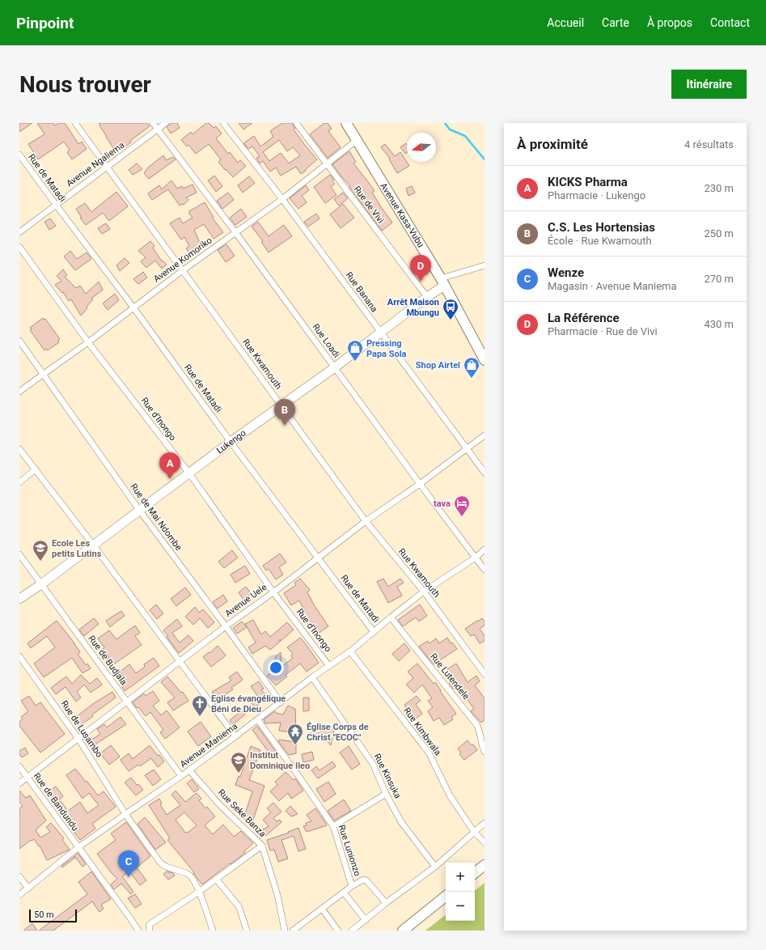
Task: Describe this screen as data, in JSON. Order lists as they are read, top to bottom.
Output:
{
  "streets": {
    "main road": ["Avenue Kasa-Vubu"],
    "street": [
      "Avenue Ngaliema",
      "Rue de Matadi",
      "Rue de Vivi",
      "Avenue Komoriko",
      "Rue Banana",
      "Rue Loadi",
      "Rue Kwamouth",
      "Rue d'Inongo",
      "Lukengo",
      "Rue de Mai Ndombe",
      "Avenue Uele",
      "Rue de Budjala",
      "Rue Lutendele",
      "Rue de Lusambo",
      "Rue Kimbwala",
      "Avenue Maniema",
      "Rue Kinsuka",
      "Rue de Bandundu",
      "Rue Seke Banza",
      "Rue Lunionzo"
    ]
  },
  "crossings": [
    ["Avenue Ngaliema", "Rue de Matadi"],
    ["Avenue Ngaliema", "Rue Loadi"],
    ["Avenue Ngaliema", "Rue Kwamouth"],
    ["Rue de Matadi", "Avenue Komoriko"],
    ["Rue de Matadi", "Lukengo"],
    ["Rue de Matadi", "Avenue Uele"],
    ["Rue de Matadi", "Avenue Maniema"],
    ["Rue de Vivi", "Avenue Komoriko"],
    ["Rue de Vivi", "Lukengo"],
    ["Avenue Kasa-Vubu", "Avenue Komoriko"],
    ["Avenue Kasa-Vubu", "Lukengo"],
    ["Avenue Komoriko", "Rue Banana"],
    ["Avenue Komoriko", "Rue Loadi"],
    ["Avenue Komoriko", "Rue Kwamouth"],
    ["Avenue Komoriko", "Rue d'Inongo"],
    ["Avenue Komoriko", "Rue de Mai Ndombe"],
    ["Rue Banana", "Lukengo"],
    ["Rue Banana", "Avenue Uele"],
    ["Rue Loadi", "Lukengo"],
    ["Rue Loadi", "Avenue Uele"],
    ["Rue Loadi", "Avenue Maniema"],
    ["Rue Kwamouth", "Lukengo"],
    ["Rue Kwamouth", "Avenue Uele"],
    ["Rue Kwamouth", "Avenue Maniema"],
    ["Rue d'Inongo", "Lukengo"],
    ["Rue d'Inongo", "Avenue Uele"],
    ["Rue d'Inongo", "Avenue Maniema"],
    ["Lukengo", "Rue de Mai Ndombe"],
    ["Lukengo", "Rue de Budjala"],
    ["Rue de Mai Ndombe", "Avenue Uele"],
    ["Rue de Mai Ndombe", "Avenue Maniema"],
    ["Avenue Uele", "Rue de Budjala"],
    ["Avenue Uele", "Rue de Lusambo"],
    ["Avenue Uele", "Rue de Bandundu"],
    ["Rue de Budjala", "Avenue Maniema"],
    ["Rue Lutendele", "Avenue Maniema"],
    ["Rue de Lusambo", "Avenue Maniema"],
    ["Rue Kimbwala", "Avenue Maniema"],
    ["Avenue Maniema", "Rue Kinsuka"],
    ["Avenue Maniema", "Rue de Bandundu"],
    ["Avenue Maniema", "Rue Seke Banza"],
    ["Avenue Maniema", "Rue Lunionzo"]
  ],
  "places": {
    "bus stop": ["Arrêt Maison Mbungu"],
    "shop": ["Pressing Papa Sola", "Shop Airtel"],
    "hotel": ["tava"],
    "school or university": ["Ecole Les petits Lutins", "Institut Dominique Ileo"],
    "church": ["Eglise évangélique Béni de Dieu"],
    "temple": ["Église Corps de Christ \"ECOC\""]
  },
  "scale_bar": "50 m",
  "north": "left",
  "page": {
    "header": "Pinpoint",
    "nav": [
      "Accueil",
      "Carte",
      "À propos",
      "Contact"
    ],
    "buttons": "Itinéraire",
    "title": "Nous trouver",
    "heading": ["À proximité", "4 résultats"],
    "list": [
      {
        "mark": "A",
        "name": "KICKS Pharma",
        "note": "Pharmacie · Lukengo",
        "value": "230 m"
      },
      {
        "mark": "B",
        "name": "C.S. Les Hortensias",
        "note": "École · Rue Kwamouth",
        "value": "250 m"
      },
      {
        "mark": "C",
        "name": "Wenze",
        "note": "Magasin · Avenue Maniema",
        "value": "270 m"
      },
      {
        "mark": "D",
        "name": "La Référence",
        "note": "Pharmacie · Rue de Vivi",
        "value": "430 m"
      }
    ],
    "pins": [
      "D",
      "B",
      "A",
      "C"
    ],
    "map_buttons": ["+", "−"],
    "scale": "50 m"
  }
}
